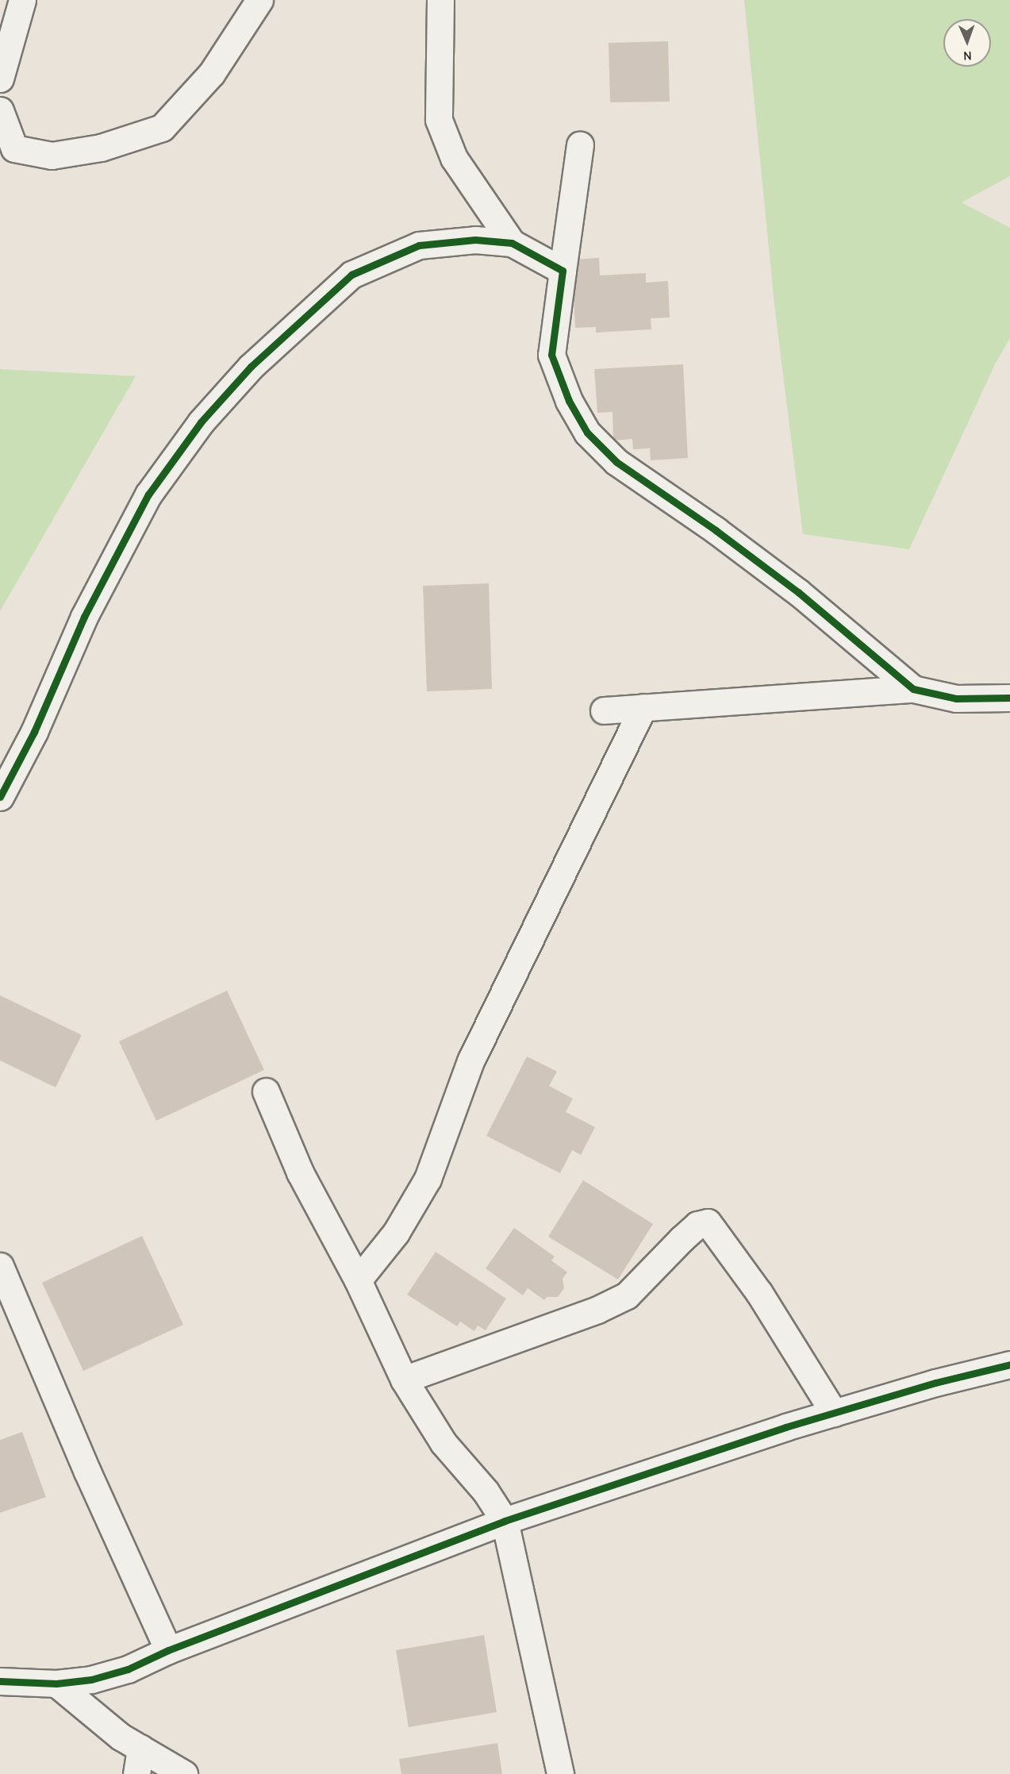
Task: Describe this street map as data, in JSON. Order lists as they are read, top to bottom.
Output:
{
  "north": "bottom"
}
